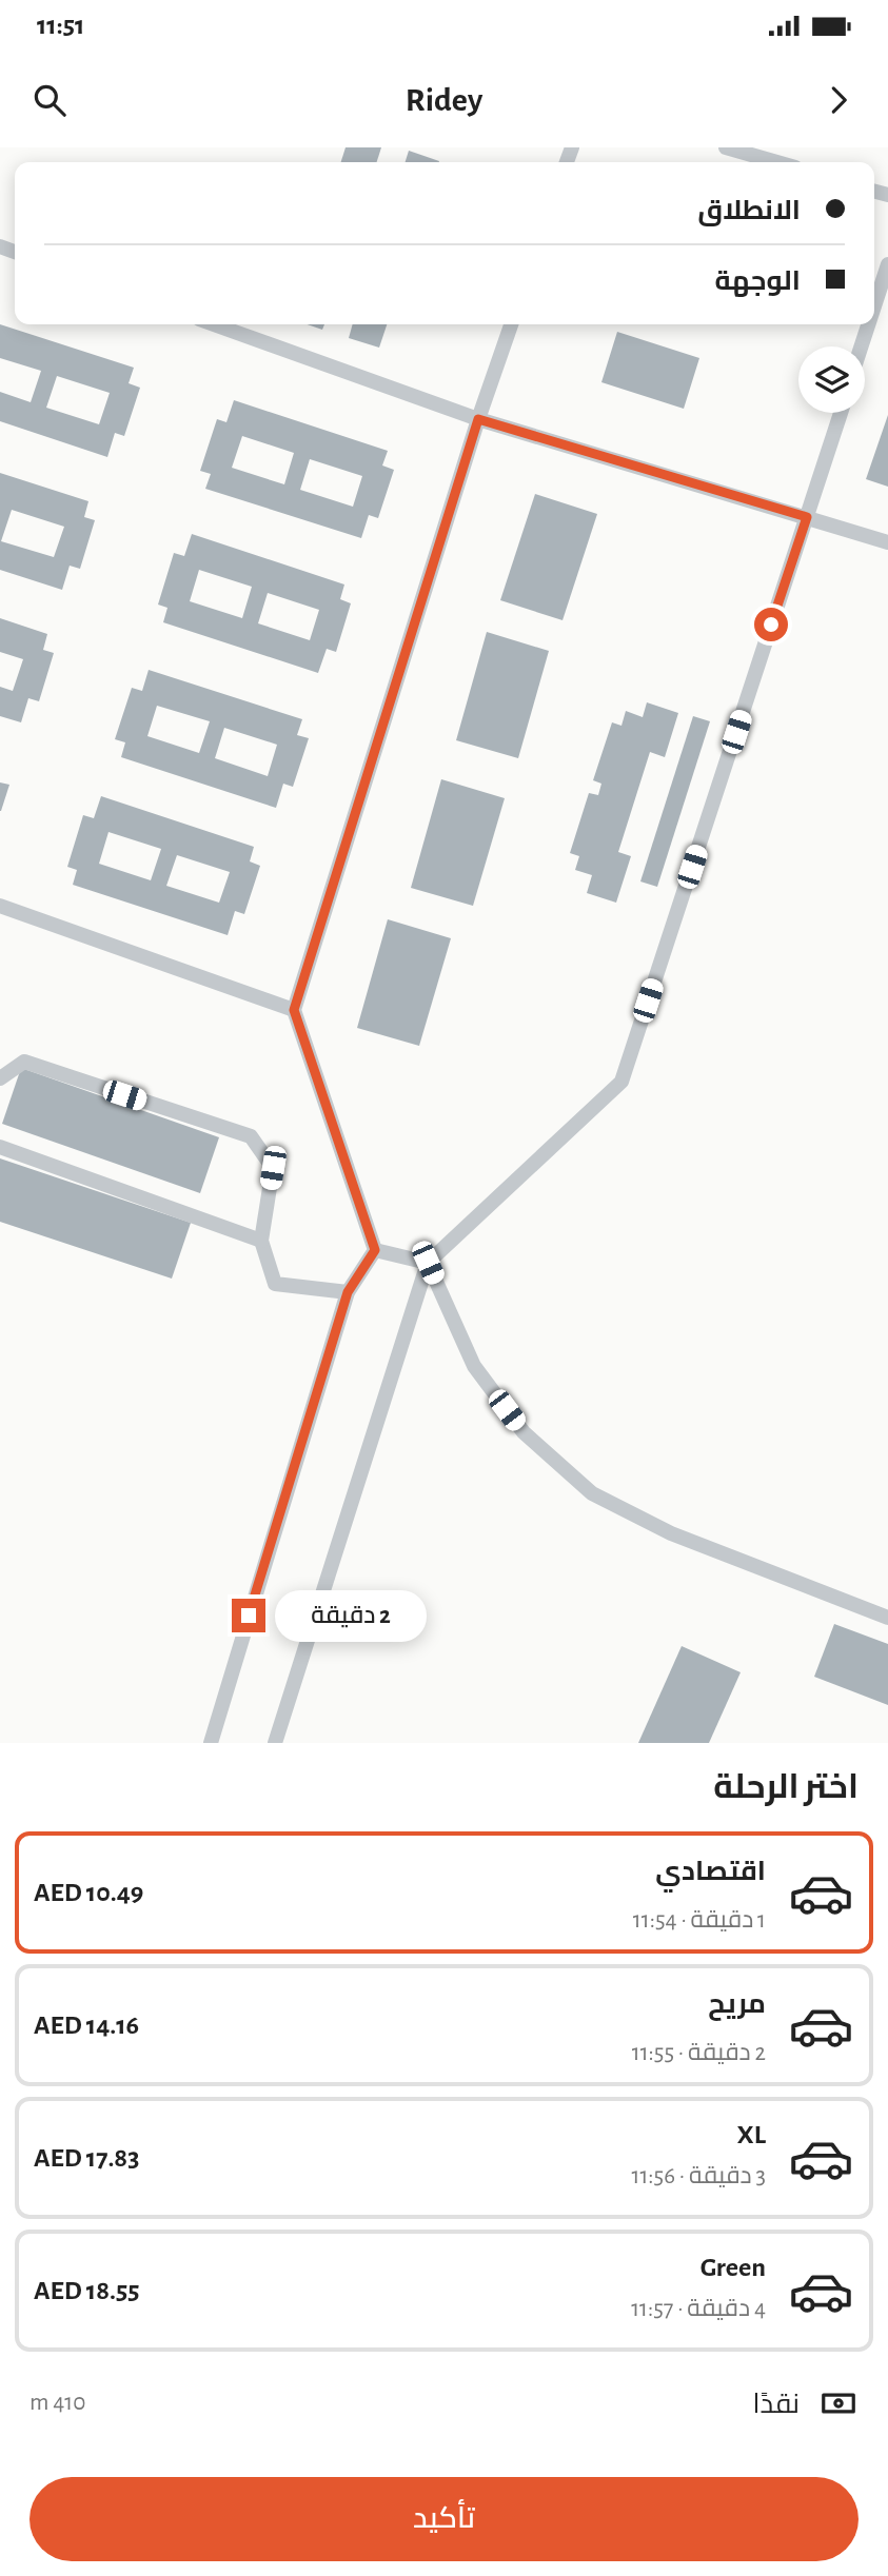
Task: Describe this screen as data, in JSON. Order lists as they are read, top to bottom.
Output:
{
  "page": {
    "status": "11:51",
    "header": "Ridey",
    "banner": ["الانطلاق", "الوجهة"],
    "bubble": "2 دقيقة",
    "heading": "اختر الرحلة",
    "list": [
      {
        "name": "اقتصادي",
        "note": "1 دقيقة · 11:54",
        "value": "AED 10.49"
      },
      {
        "name": "مريح",
        "note": "2 دقيقة · 11:55",
        "value": "AED 14.16"
      },
      {
        "name": "XL",
        "note": "3 دقيقة · 11:56",
        "value": "AED 17.83"
      },
      {
        "name": "Green",
        "note": "4 دقيقة · 11:57",
        "value": "AED 18.55"
      }
    ],
    "pay": ["نقدًا", "410 m"],
    "buttons": "تأكيد"
  }
}
